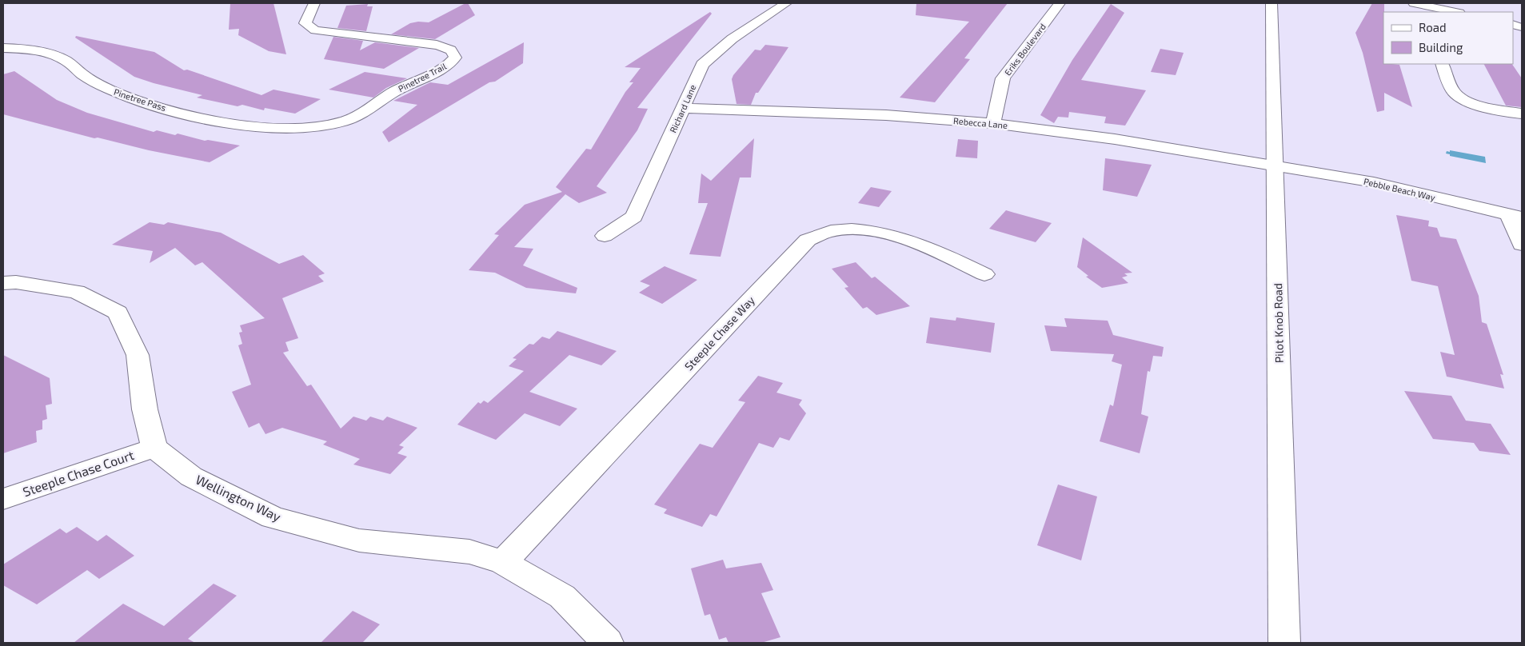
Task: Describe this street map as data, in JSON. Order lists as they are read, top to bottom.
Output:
{
  "streets": {
    "street": [
      "Eriks Boulevard",
      "Pinetree Trail",
      "Pinetree Pass",
      "Richard Lane",
      "Rebecca Lane",
      "Pebble Beach Way",
      "Pilot Knob Road",
      "Steeple Chase Way",
      "Steeple Chase Court",
      "Wellington Way"
    ]
  },
  "crossings": [
    ["Eriks Boulevard", "Rebecca Lane"],
    ["Pinetree Trail", "Pinetree Pass"],
    ["Richard Lane", "Rebecca Lane"],
    ["Rebecca Lane", "Pebble Beach Way"],
    ["Rebecca Lane", "Pilot Knob Road"],
    ["Pebble Beach Way", "Pilot Knob Road"],
    ["Steeple Chase Way", "Wellington Way"],
    ["Steeple Chase Court", "Wellington Way"]
  ],
  "legend": ["Road", "Building"]
}
